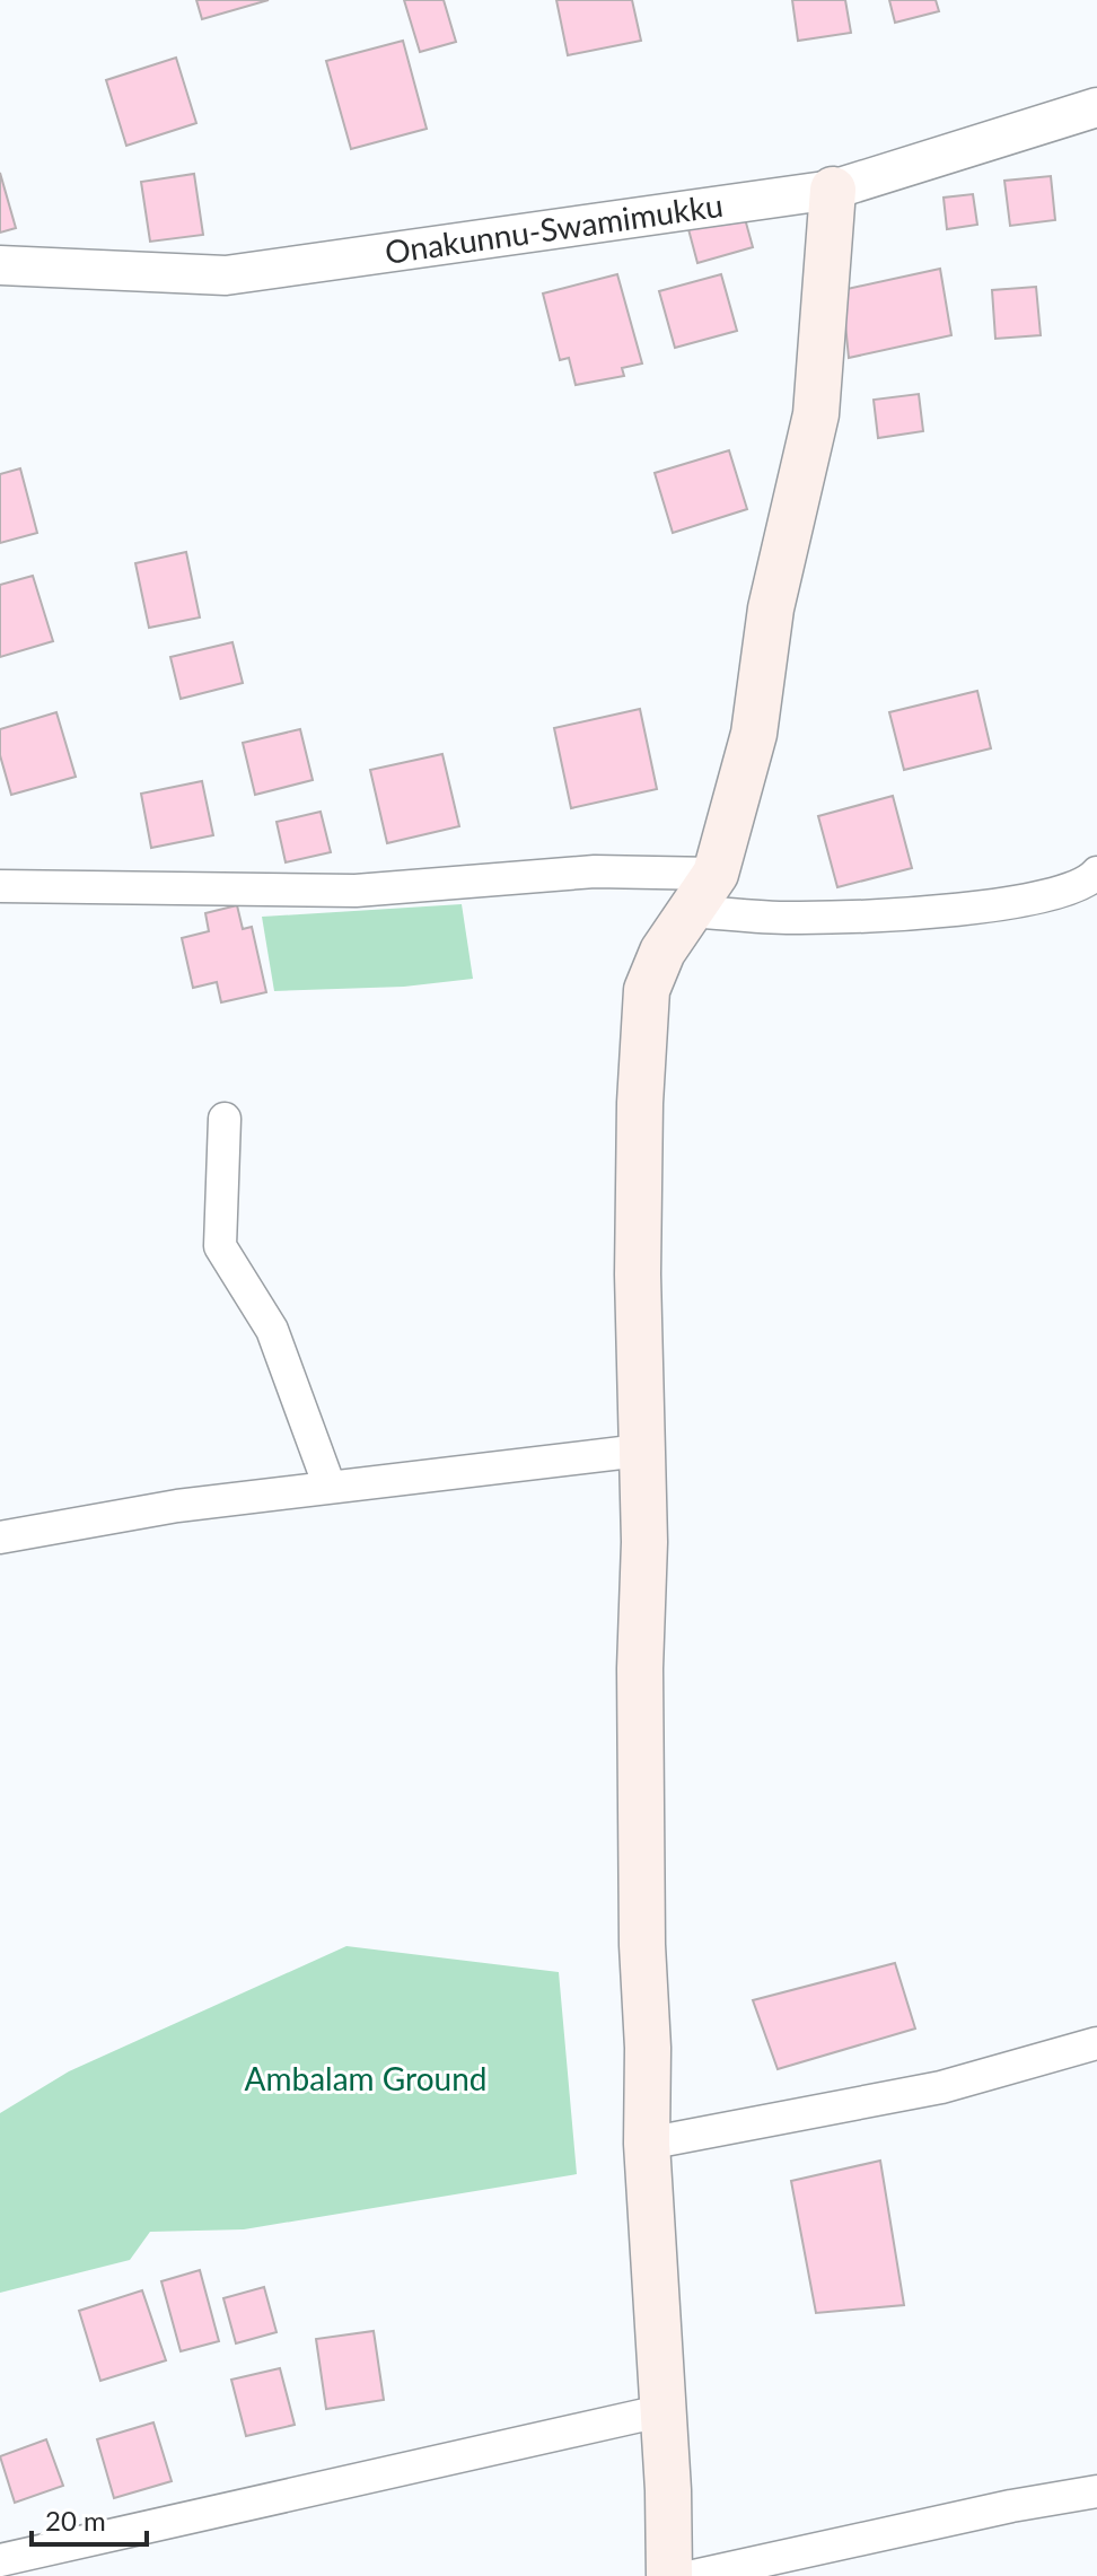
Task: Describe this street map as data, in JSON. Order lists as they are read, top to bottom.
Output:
{
  "streets": {
    "street": ["Onakunnu-Swamimukku"]
  },
  "parks": ["Ambalam Ground"],
  "scale_bar": "20 m"
}
